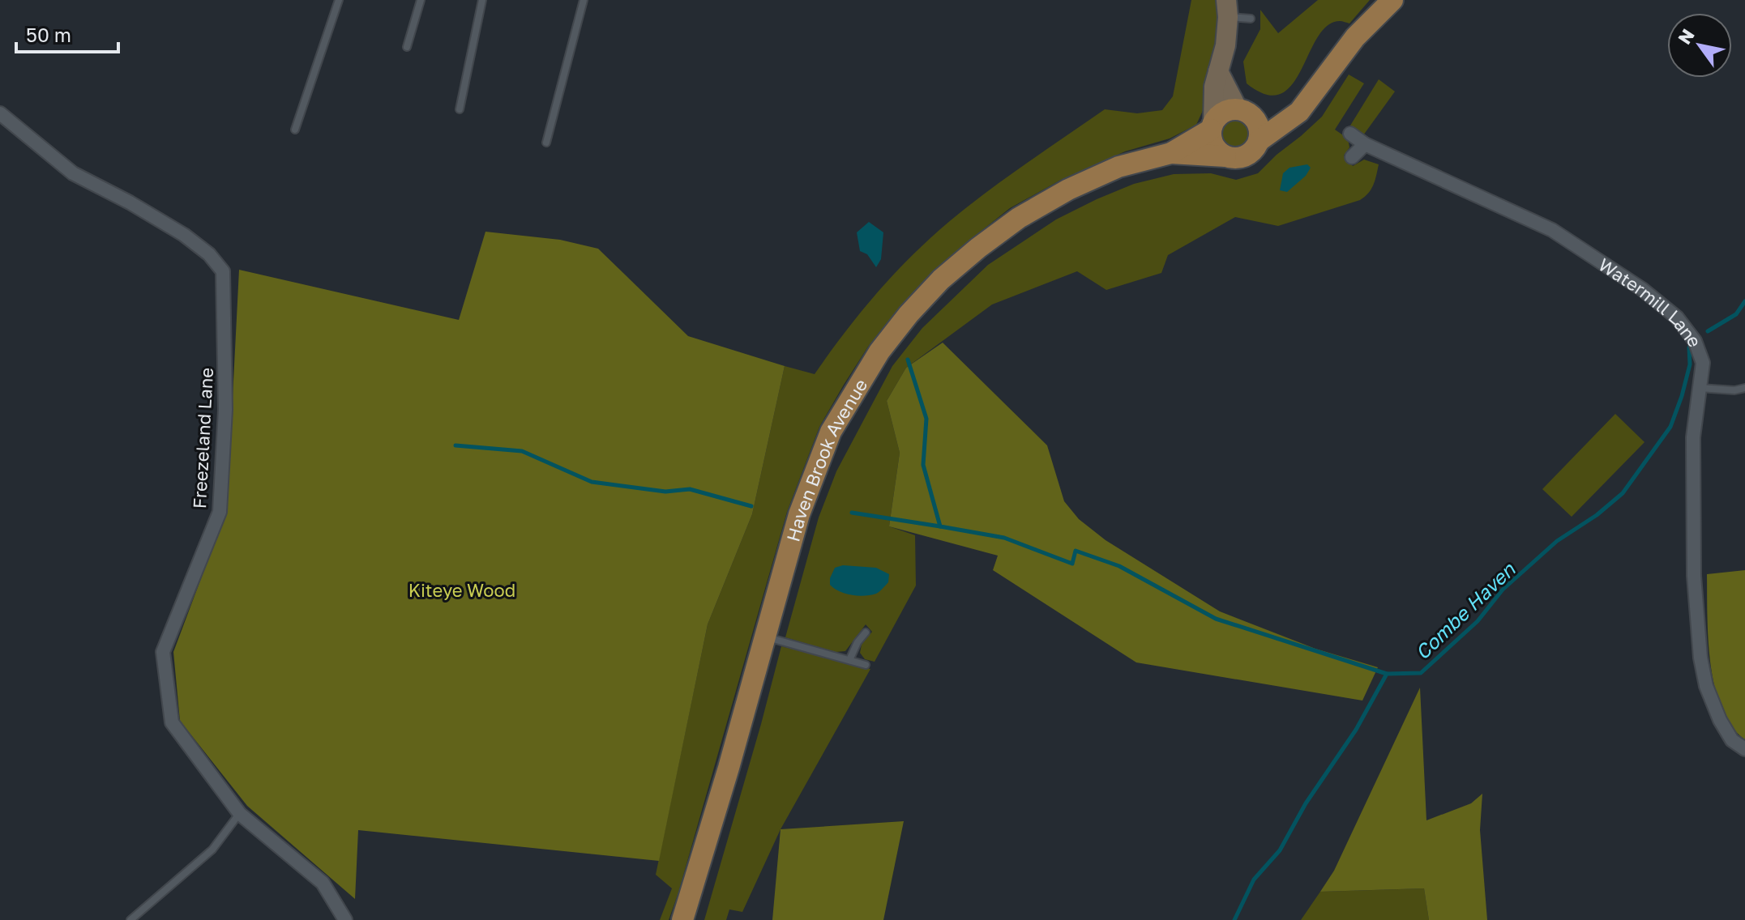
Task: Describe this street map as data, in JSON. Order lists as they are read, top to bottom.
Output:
{
  "streets": {
    "main road": ["Haven Brook Avenue"],
    "street": ["Watermill Lane", "Freezeland Lane"]
  },
  "water": ["Combe Haven"],
  "parks": ["Kiteye Wood"],
  "scale_bar": "50 m",
  "north": "top left"
}
